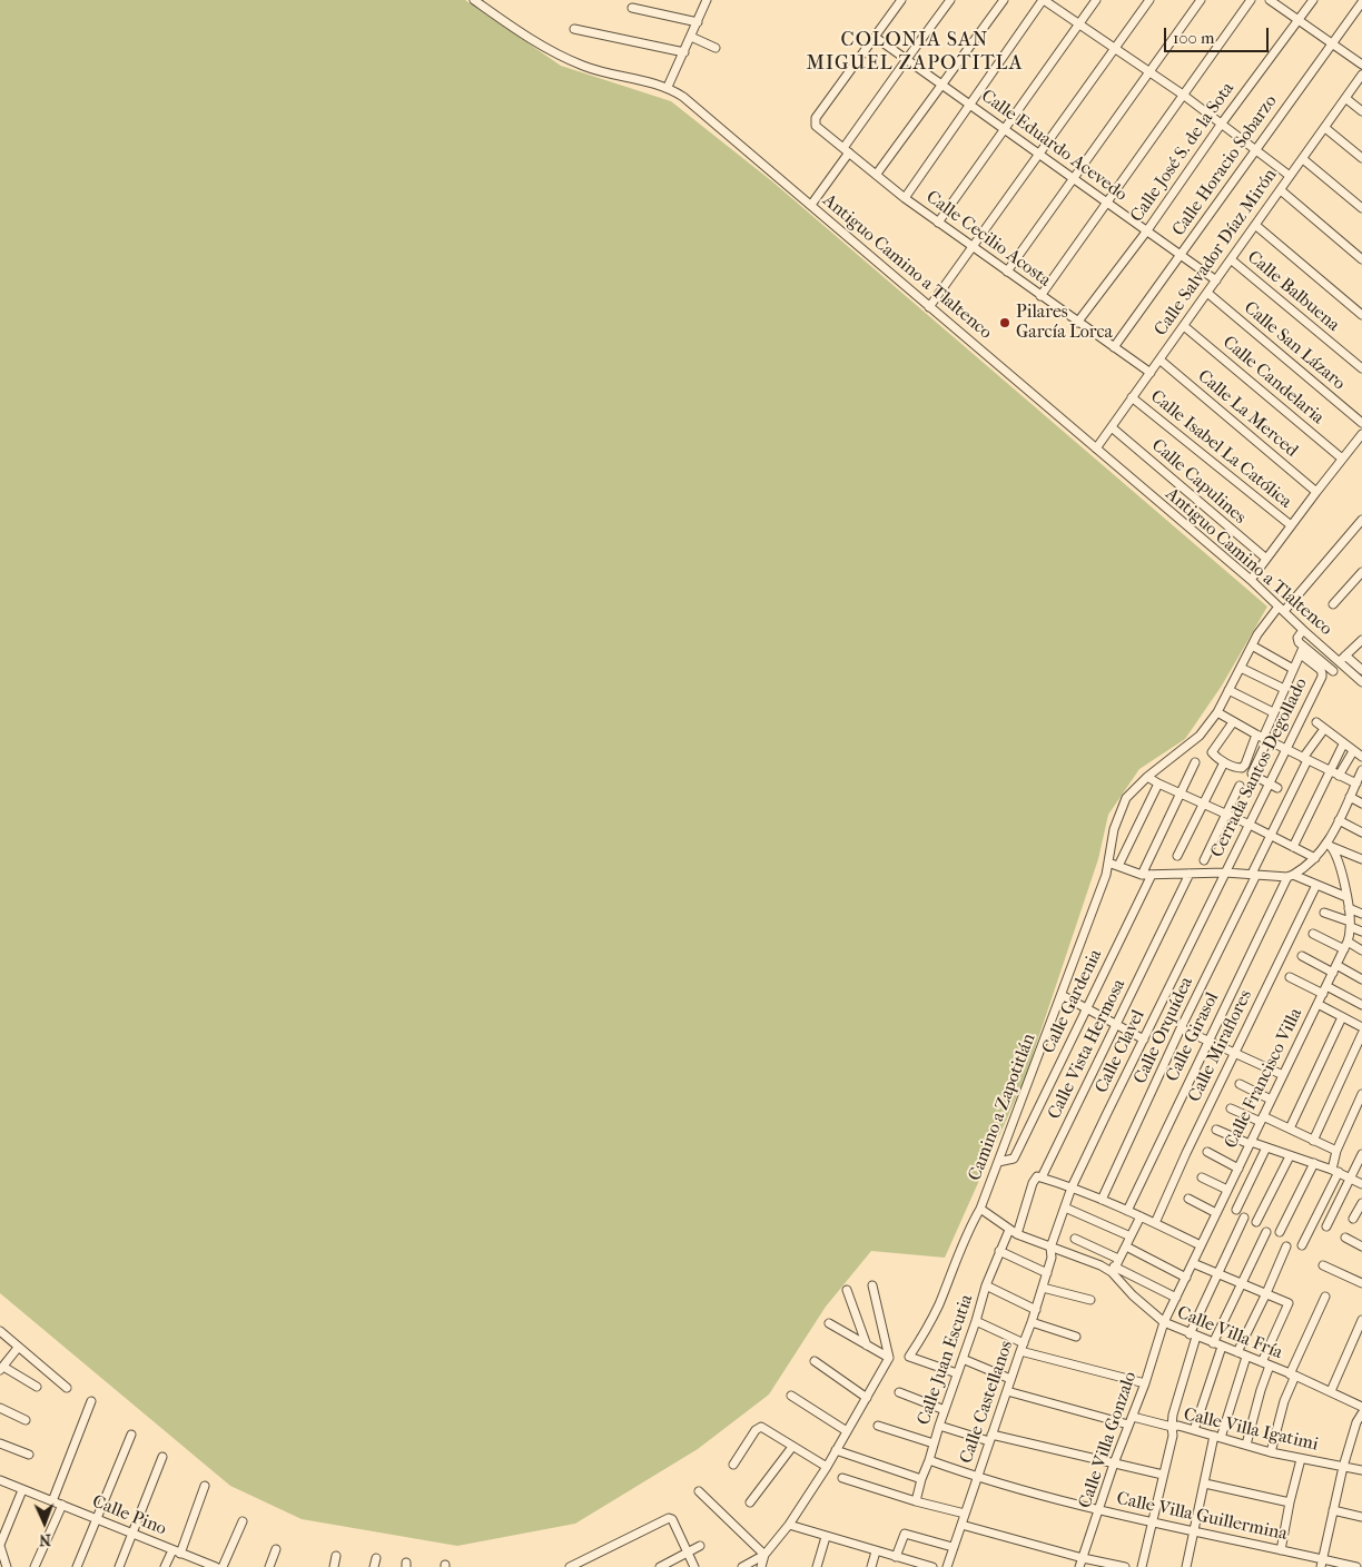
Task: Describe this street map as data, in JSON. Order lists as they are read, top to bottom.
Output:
{
  "streets": {
    "street": [
      "Calle Eduardo Acevedo",
      "Calle José S. de la Sota",
      "Calle Horacio Sobarzo",
      "Calle Cecilio Acosta",
      "Calle Salvador Díaz Mirón",
      "Antiguo Camino a Tlaltenco",
      "Calle Balbuena",
      "Calle San Lázaro",
      "Calle Candelaria",
      "Calle La Merced",
      "Calle Isabel La Católica",
      "Calle Capulines",
      "Cerrada Santos Degollado",
      "Calle Gardenia",
      "Calle Orquídea",
      "Calle Girasol",
      "Calle Miraflores",
      "Calle Vista Hermosa",
      "Calle Clavel",
      "Calle Francisco Villa",
      "Camino a Zapotitlán",
      "Calle Villa Fría",
      "Calle Juan Escutia",
      "Calle Castellanos",
      "Calle Villa Igatimi",
      "Calle Villa Gonzalo",
      "Calle Pino",
      "Calle Villa Guillermina"
    ]
  },
  "crossings": [
    ["Calle Eduardo Acevedo", "Calle José S. de la Sota"],
    ["Calle Eduardo Acevedo", "Calle Horacio Sobarzo"],
    ["Calle Eduardo Acevedo", "Calle Cecilio Acosta"],
    ["Calle Eduardo Acevedo", "Calle Salvador Díaz Mirón"],
    ["Calle José S. de la Sota", "Calle Cecilio Acosta"],
    ["Calle Horacio Sobarzo", "Calle Cecilio Acosta"],
    ["Calle Cecilio Acosta", "Calle Salvador Díaz Mirón"],
    ["Calle Salvador Díaz Mirón", "Antiguo Camino a Tlaltenco"],
    ["Calle Salvador Díaz Mirón", "Calle Balbuena"],
    ["Calle Salvador Díaz Mirón", "Calle San Lázaro"],
    ["Calle Salvador Díaz Mirón", "Calle Candelaria"],
    ["Calle Salvador Díaz Mirón", "Calle La Merced"],
    ["Calle Salvador Díaz Mirón", "Calle Isabel La Católica"],
    ["Calle Salvador Díaz Mirón", "Calle Capulines"],
    ["Antiguo Camino a Tlaltenco", "Camino a Zapotitlán"],
    ["Cerrada Santos Degollado", "Calle Clavel"],
    ["Calle Gardenia", "Camino a Zapotitlán"],
    ["Calle Vista Hermosa", "Calle Villa Fría"],
    ["Calle Clavel", "Calle Villa Fría"],
    ["Calle Clavel", "Calle Castellanos"],
    ["Calle Francisco Villa", "Calle Villa Fría"],
    ["Calle Francisco Villa", "Calle Villa Gonzalo"],
    ["Camino a Zapotitlán", "Calle Villa Fría"],
    ["Camino a Zapotitlán", "Calle Juan Escutia"],
    ["Calle Villa Fría", "Calle Juan Escutia"],
    ["Calle Villa Fría", "Calle Castellanos"],
    ["Calle Villa Fría", "Calle Villa Gonzalo"],
    ["Calle Juan Escutia", "Calle Villa Guillermina"],
    ["Calle Castellanos", "Calle Villa Guillermina"],
    ["Calle Villa Igatimi", "Calle Villa Gonzalo"],
    ["Calle Villa Gonzalo", "Calle Villa Guillermina"]
  ],
  "districts": ["COLONIA SAN MIGUEL ZAPOTITLA"],
  "places": ["Pilares García Lorca"],
  "scale_bar": "100 m",
  "north": "bottom"
}
